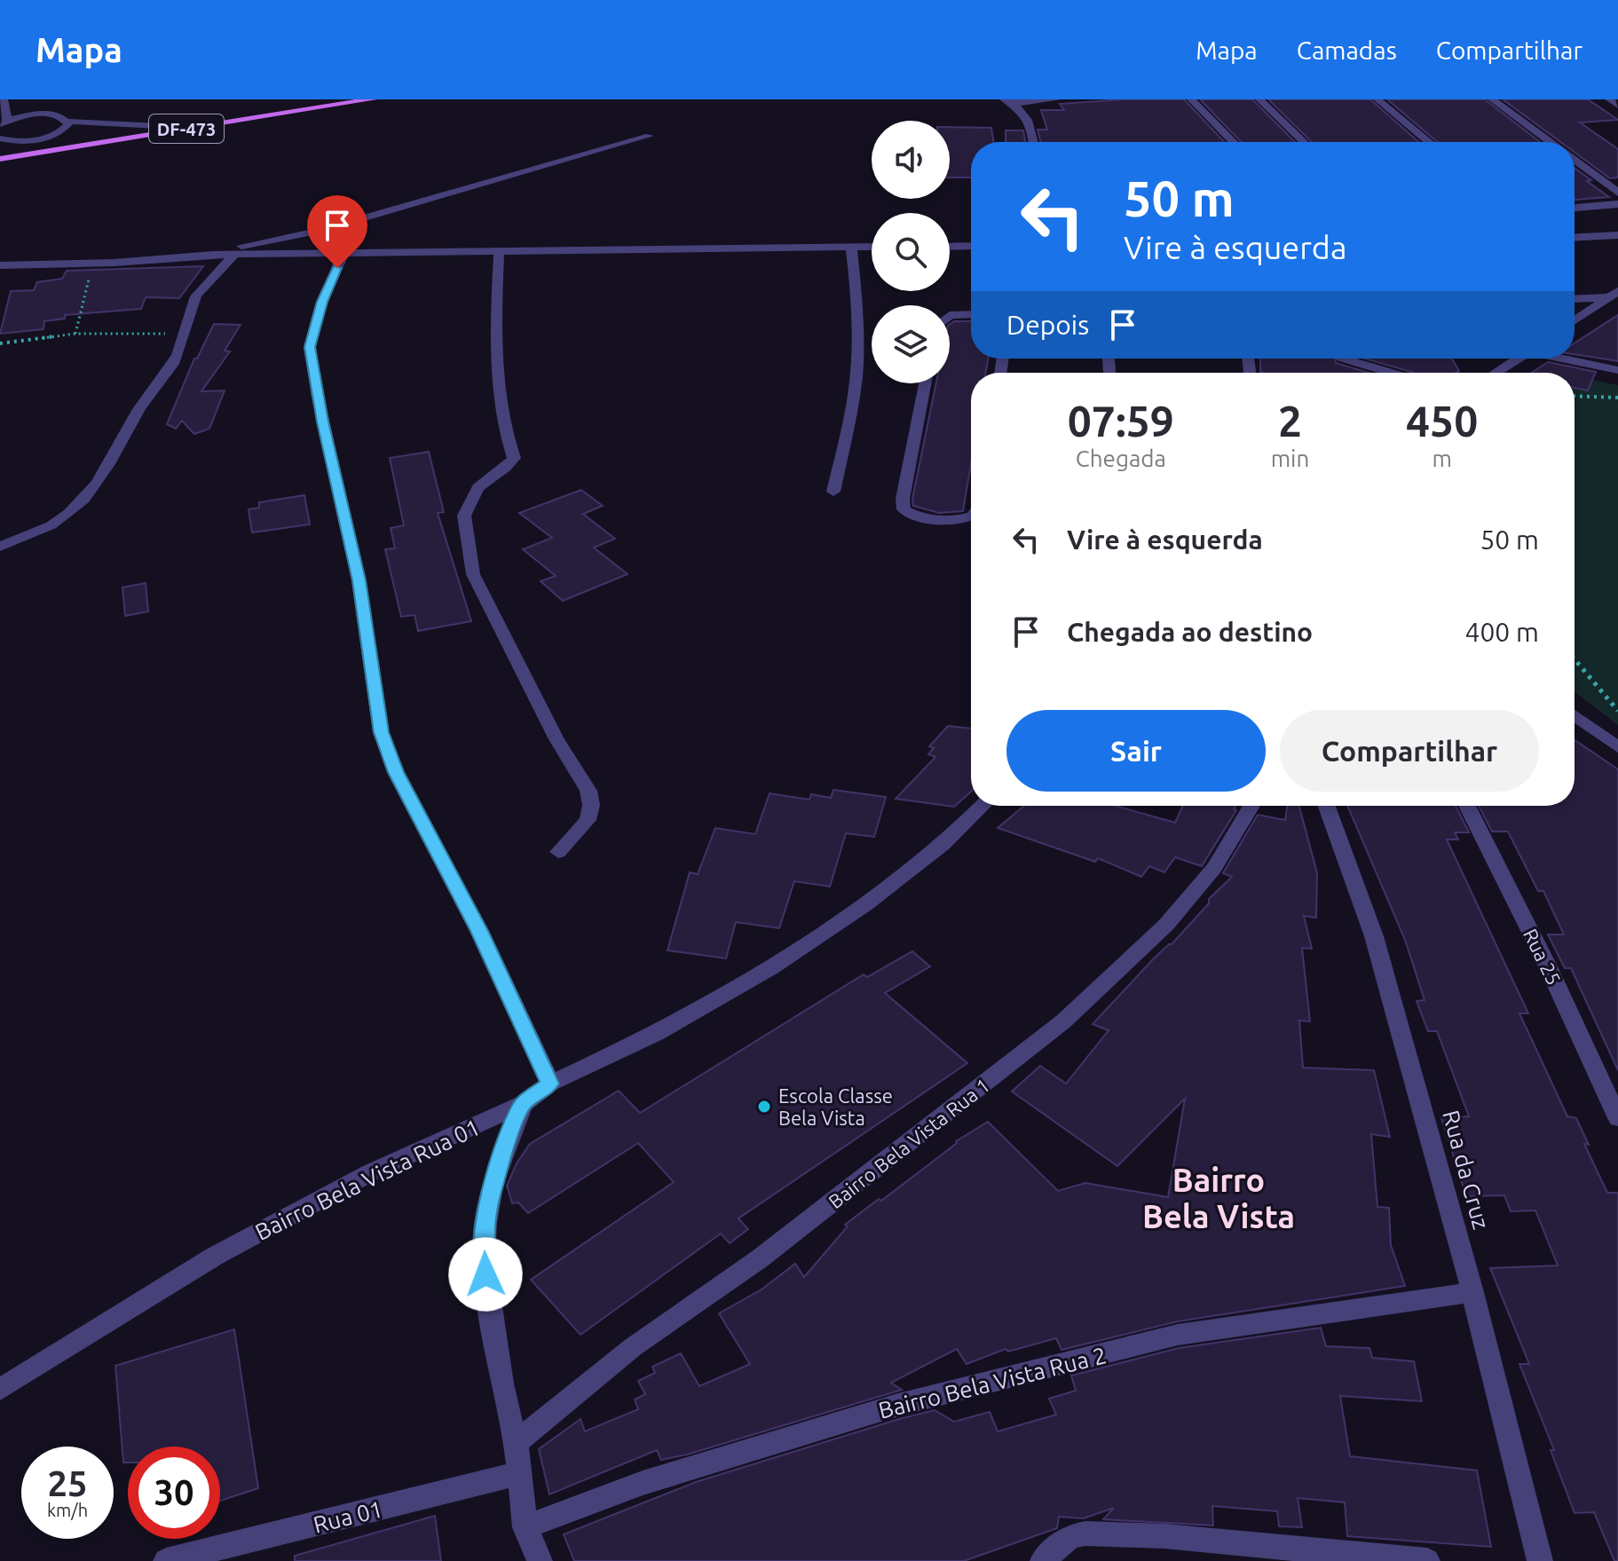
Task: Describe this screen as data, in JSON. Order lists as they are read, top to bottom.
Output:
{
  "streets": {
    "main road": ["DF-473"],
    "street": [
      "Rua 25",
      "Bairro Bela Vista Rua 1",
      "Rua da Cruz",
      "Bairro Bela Vista Rua 01",
      "Bairro Bela Vista Rua 2",
      "Rua 01"
    ]
  },
  "crossings": [
    ["Bairro Bela Vista Rua 1", "Bairro Bela Vista Rua 01"],
    ["Rua da Cruz", "Bairro Bela Vista Rua 2"],
    ["Bairro Bela Vista Rua 01", "Bairro Bela Vista Rua 2"],
    ["Bairro Bela Vista Rua 01", "Rua 01"]
  ],
  "districts": ["Bairro Bela Vista"],
  "places": ["Escola Classe Bela Vista"],
  "page": {
    "header": "Mapa",
    "nav": ["Mapa", "Camadas", "Compartilhar"],
    "turn": ["50 m", "Vire à esquerda"],
    "then": "Depois",
    "eta": [
      "07:59",
      "Chegada",
      "2",
      "min",
      "450",
      "m"
    ],
    "list": [
      {
        "name": "Vire à esquerda",
        "value": "50 m"
      },
      {
        "name": "Chegada ao destino",
        "value": "400 m"
      }
    ],
    "buttons": ["Sair", "Compartilhar"],
    "speed": "25 km/h",
    "limit": "30"
  }
}
